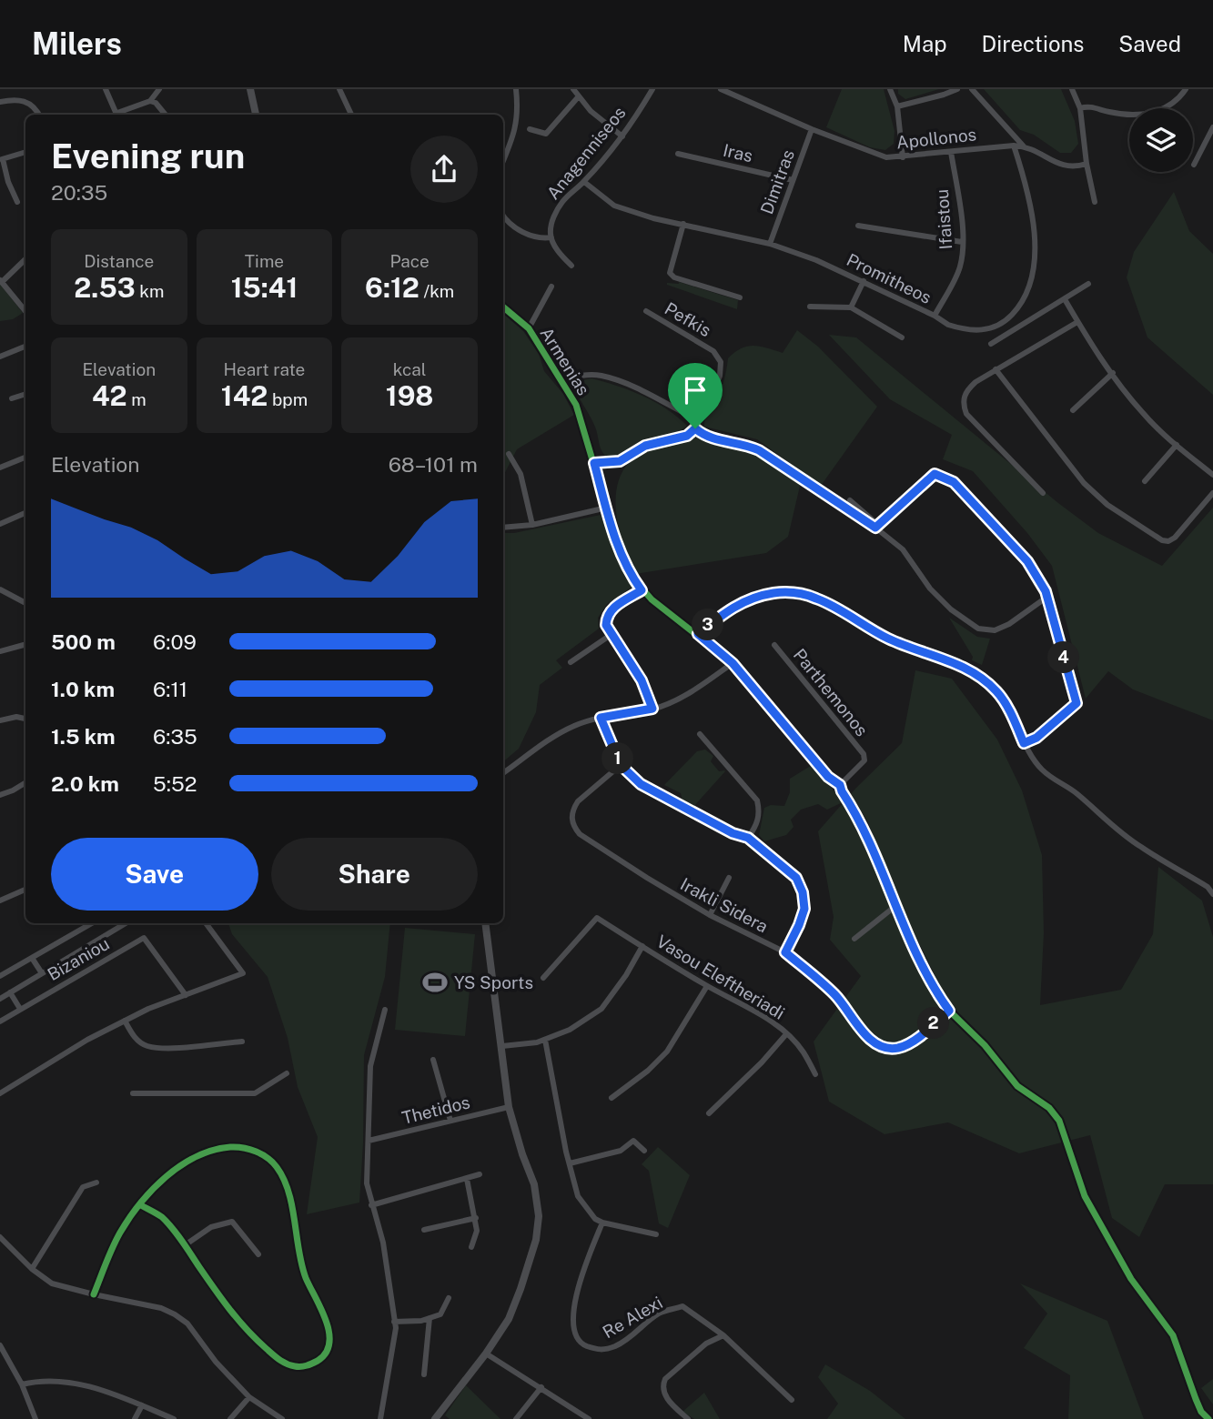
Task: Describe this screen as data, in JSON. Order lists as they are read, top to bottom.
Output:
{
  "streets": {
    "street": [
      "Apollonos",
      "Anagenniseos",
      "Iras",
      "Dimitras",
      "Ifaistou",
      "Promitheos",
      "Pefkis",
      "Armenias",
      "Parthemonos",
      "Irakli Sidera",
      "Bizaniou",
      "Vasou Eleftheriadi",
      "Thetidos",
      "Re Alexi"
    ]
  },
  "crossings": [
    ["Apollonos", "Dimitras"],
    ["Apollonos", "Ifaistou"],
    ["Anagenniseos", "Promitheos"],
    ["Iras", "Dimitras"],
    ["Dimitras", "Promitheos"],
    ["Ifaistou", "Promitheos"],
    ["Armenias", "Parthemonos"],
    ["Armenias", "Irakli Sidera"]
  ],
  "places": {
    "sports": ["YS Sports"]
  },
  "page": {
    "header": "Milers",
    "nav": ["Map", "Directions", "Saved"],
    "heading": ["Evening run", "20:35"],
    "stats": [
      ["Distance", "2.53 km"],
      ["Time", "15:41"],
      ["Pace", "6:12 /km"],
      ["Elevation", "42 m"],
      ["Heart rate", "142 bpm"],
      ["kcal", "198"]
    ],
    "chart": ["Elevation", "68–101 m"],
    "pins": [
      "3",
      "4",
      "1",
      "2"
    ],
    "list": [
      {
        "name": "500 m",
        "note": "6:09"
      },
      {
        "name": "1.0 km",
        "note": "6:11"
      },
      {
        "name": "1.5 km",
        "note": "6:35"
      },
      {
        "name": "2.0 km",
        "note": "5:52"
      }
    ],
    "buttons": ["Save", "Share"]
  }
}
